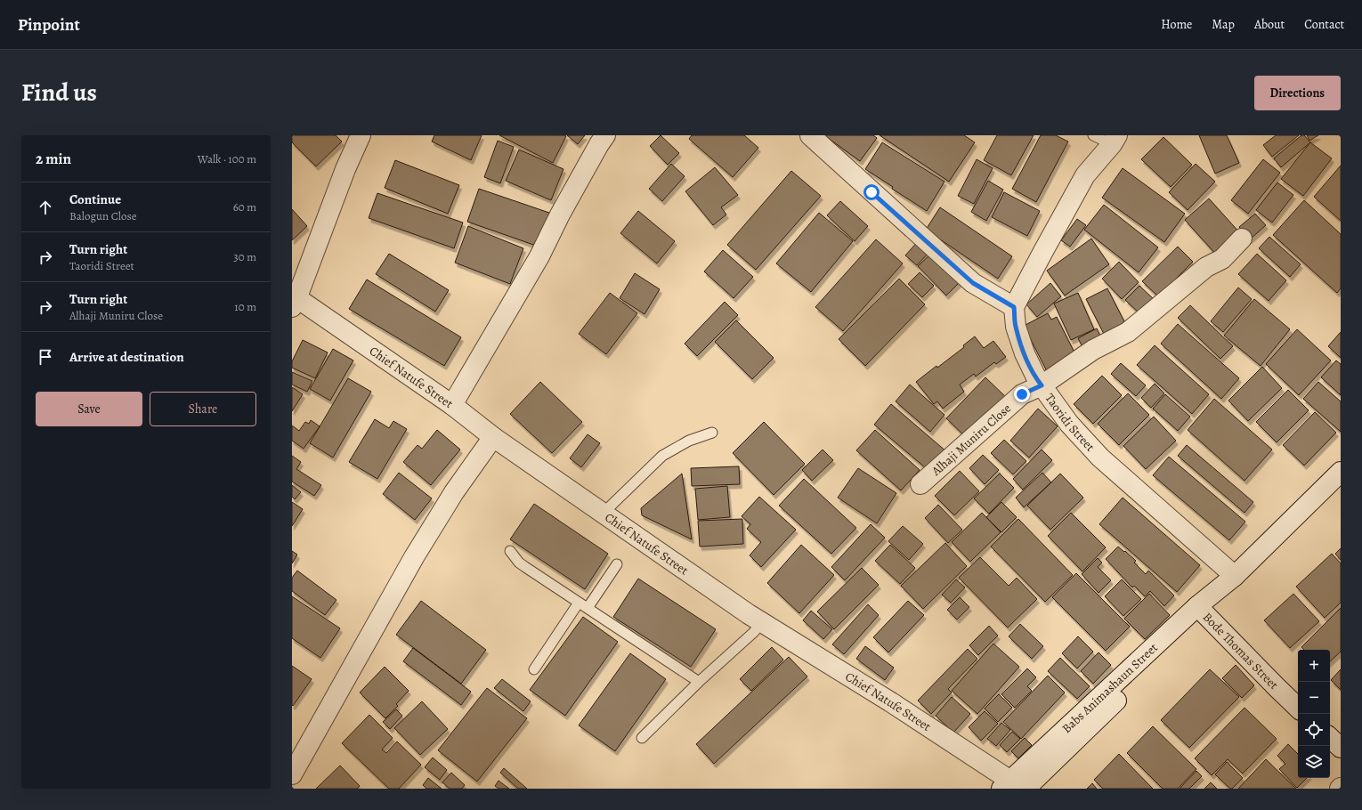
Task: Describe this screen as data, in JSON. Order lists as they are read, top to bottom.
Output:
{
  "streets": {
    "street": [
      "Chief Natufe Street",
      "Taoridi Street",
      "Alhaji Muniru Close",
      "Bode Thomas Street",
      "Babs Animashaun Street"
    ]
  },
  "crossings": [
    ["Chief Natufe Street", "Babs Animashaun Street"],
    ["Taoridi Street", "Alhaji Muniru Close"],
    ["Taoridi Street", "Babs Animashaun Street"],
    ["Bode Thomas Street", "Babs Animashaun Street"]
  ],
  "page": {
    "header": "Pinpoint",
    "nav": [
      "Home",
      "Map",
      "About",
      "Contact"
    ],
    "title": "Find us",
    "buttons": [
      "Directions",
      ["Save", "Share"]
    ],
    "heading": ["2 min", "Walk · 100 m"],
    "list": [
      ["Continue", "Balogun Close", "60 m"],
      ["Turn right", "Taoridi Street", "30 m"],
      ["Turn right", "Alhaji Muniru Close", "10 m"],
      "Arrive at destination"
    ],
    "map_buttons": ["+", "−"]
  }
}
